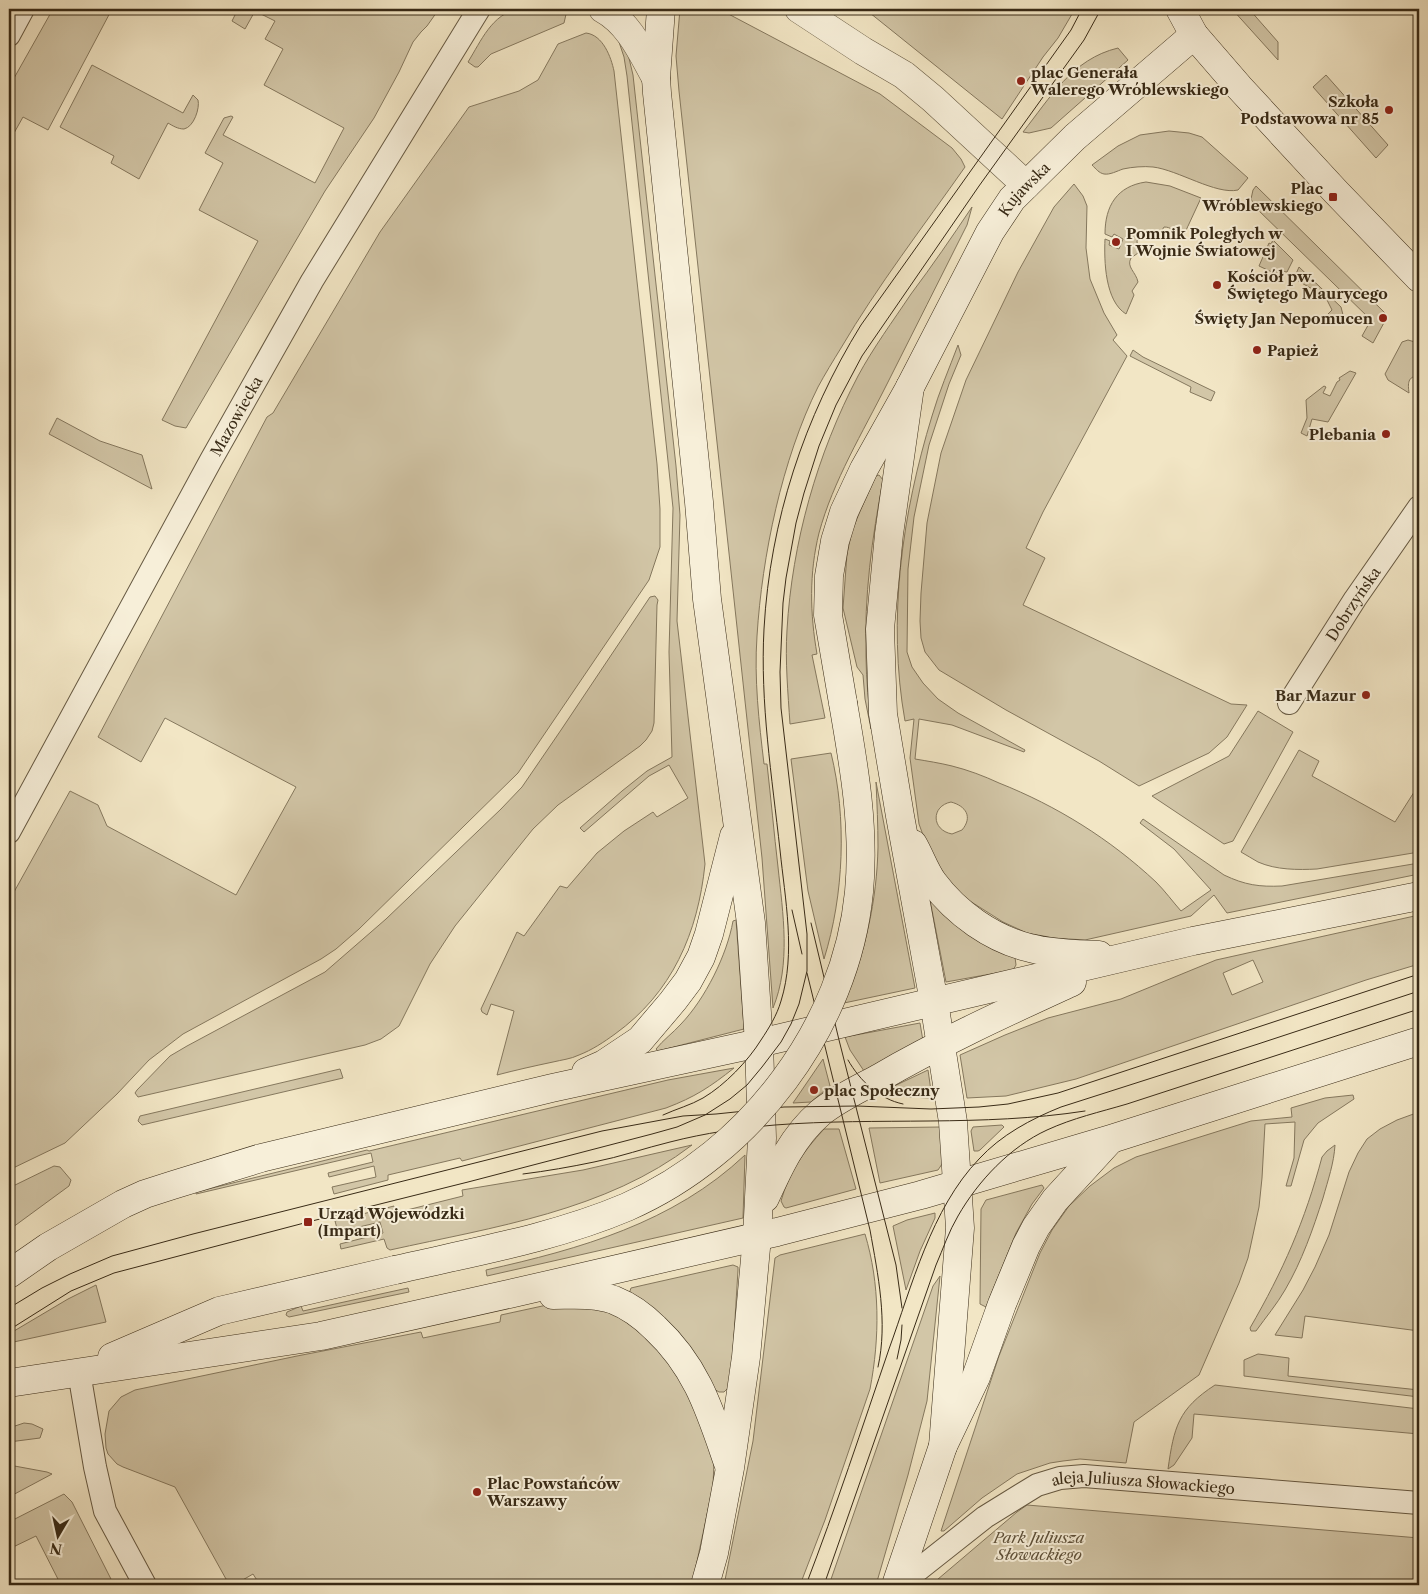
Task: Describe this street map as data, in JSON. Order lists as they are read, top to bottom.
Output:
{
  "streets": {
    "main road": ["Kujawska"],
    "street": ["Mazowiecka", "Dobrzyńska", "aleja Juliusza Słowackiego"]
  },
  "parks": ["Park Juliusza Słowackiego"],
  "places": {
    "other": [
      "plac Generała Walerego Wróblewskiego",
      "Szkoła Podstawowa nr 85",
      "Pomnik Poległych w I Wojnie Światowej",
      "Kościół pw. Świętego Maurycego",
      "Święty Jan Nepomucen",
      "Papież",
      "Plebania",
      "Bar Mazur",
      "plac Społeczny",
      "Plac Powstańców Warszawy"
    ],
    "transit": ["Plac Wróblewskiego", "Urząd Wojewódzki (Impart)"]
  },
  "north": "bottom"
}
